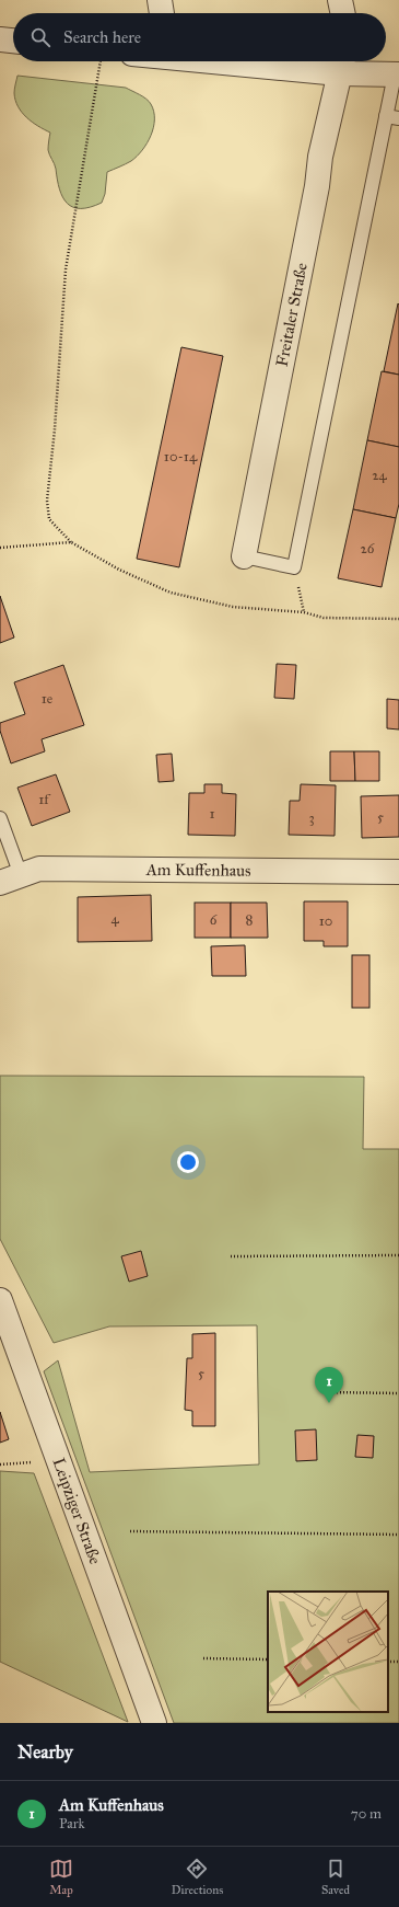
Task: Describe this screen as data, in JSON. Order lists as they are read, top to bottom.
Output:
{
  "streets": {
    "street": ["Freitaler Straße", "Am Kuffenhaus", "Leipziger Straße"]
  },
  "house_numbers": [
    "10-14",
    "24",
    "26",
    "1e",
    "1f",
    "1",
    "5",
    "3",
    "4",
    "6",
    "8",
    "10",
    "5"
  ],
  "page": {
    "search": "Search here",
    "pins": "1",
    "heading": "Nearby",
    "list": [
      {
        "mark": "1",
        "name": "Am Kuffenhaus",
        "note": "Park",
        "value": "70 m"
      }
    ],
    "nav": ["Map", "Directions", "Saved"]
  }
}
